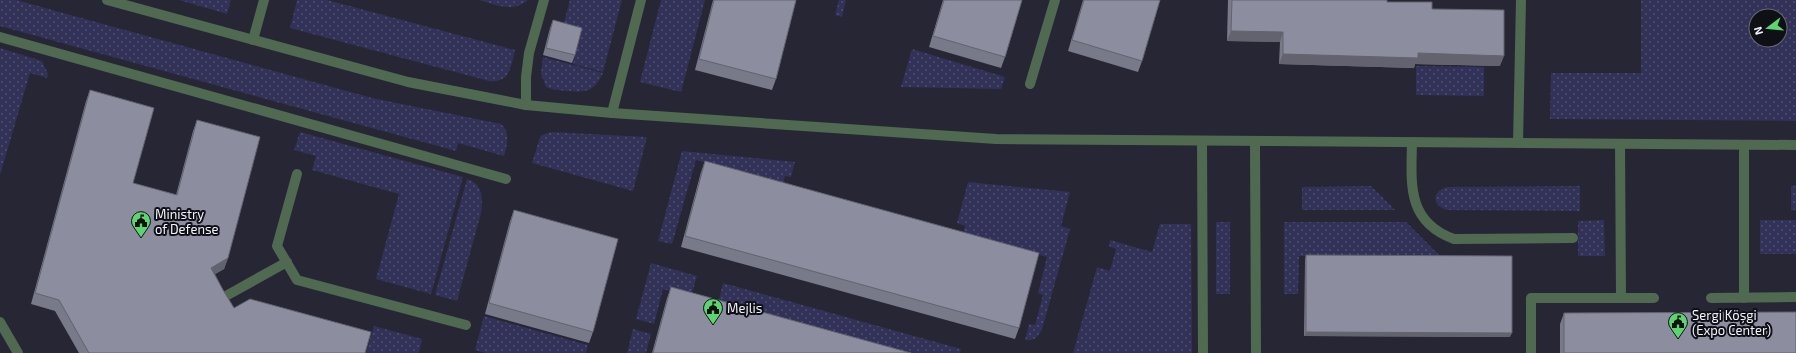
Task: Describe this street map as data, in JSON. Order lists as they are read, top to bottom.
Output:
{
  "places": {
    "public building": ["Ministry of Defense", "Mejlis", "Sergi Köşgi (Expo Center)"]
  },
  "north": "left"
}
